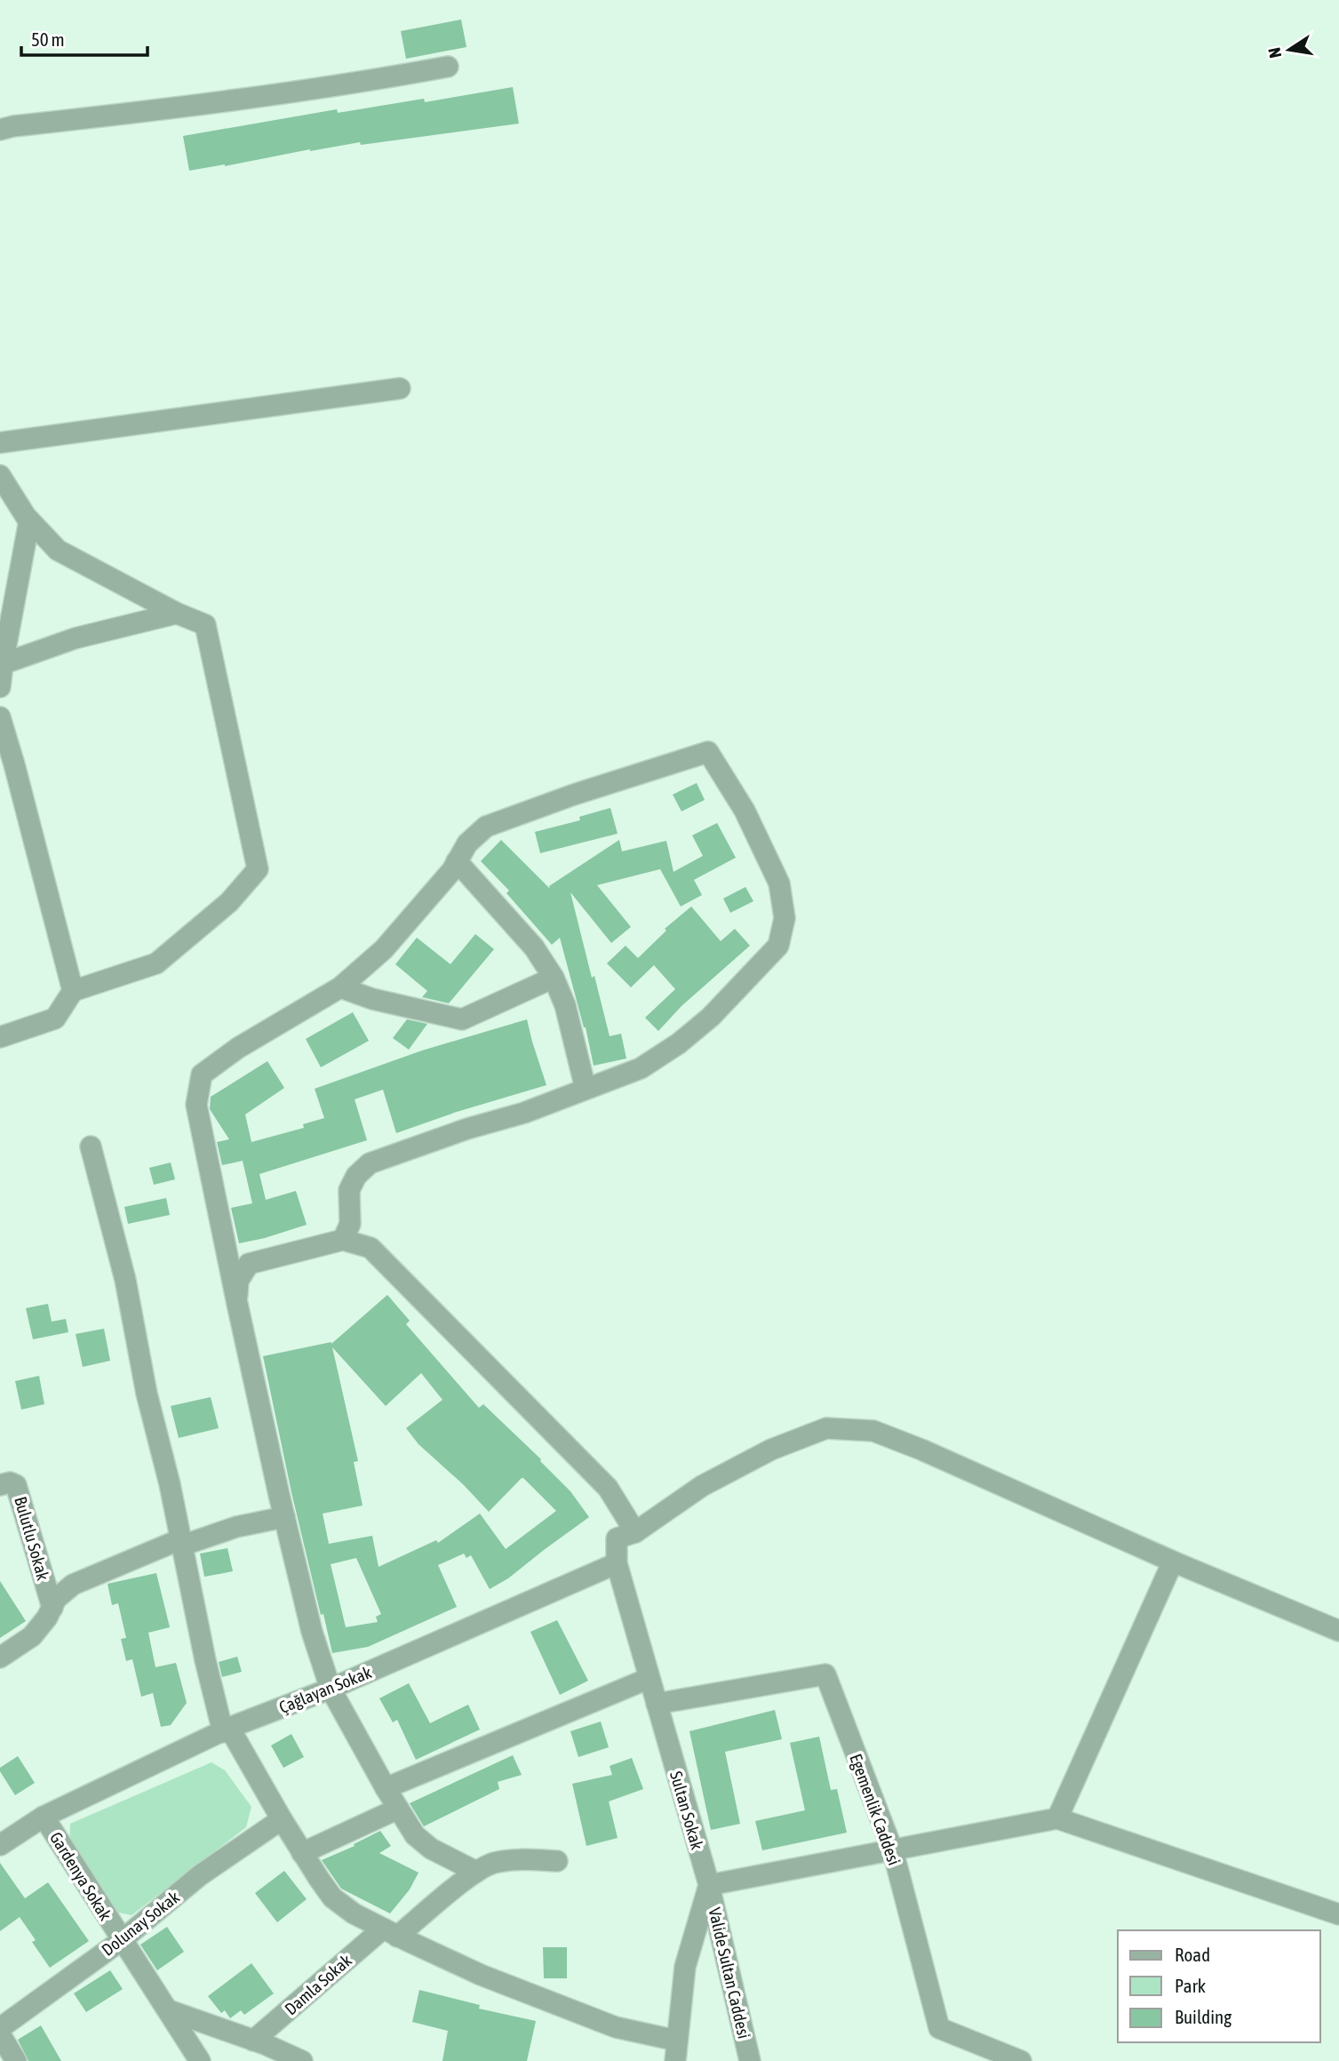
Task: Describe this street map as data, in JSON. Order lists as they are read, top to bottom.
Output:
{
  "streets": {
    "street": [
      "Bulutlu Sokak",
      "Çağlayan Sokak",
      "Egemenlik Caddesi",
      "Sultan Sokak",
      "Gardenya Sokak",
      "Dolunay Sokak",
      "Valide Sultan Caddesi",
      "Damla Sokak"
    ]
  },
  "crossings": [
    ["Çağlayan Sokak", "Sultan Sokak"],
    ["Çağlayan Sokak", "Gardenya Sokak"],
    ["Egemenlik Caddesi", "Sultan Sokak"],
    ["Sultan Sokak", "Valide Sultan Caddesi"],
    ["Gardenya Sokak", "Dolunay Sokak"]
  ],
  "legend": ["Road", "Park", "Building"],
  "scale_bar": "50 m",
  "north": "left"
}
